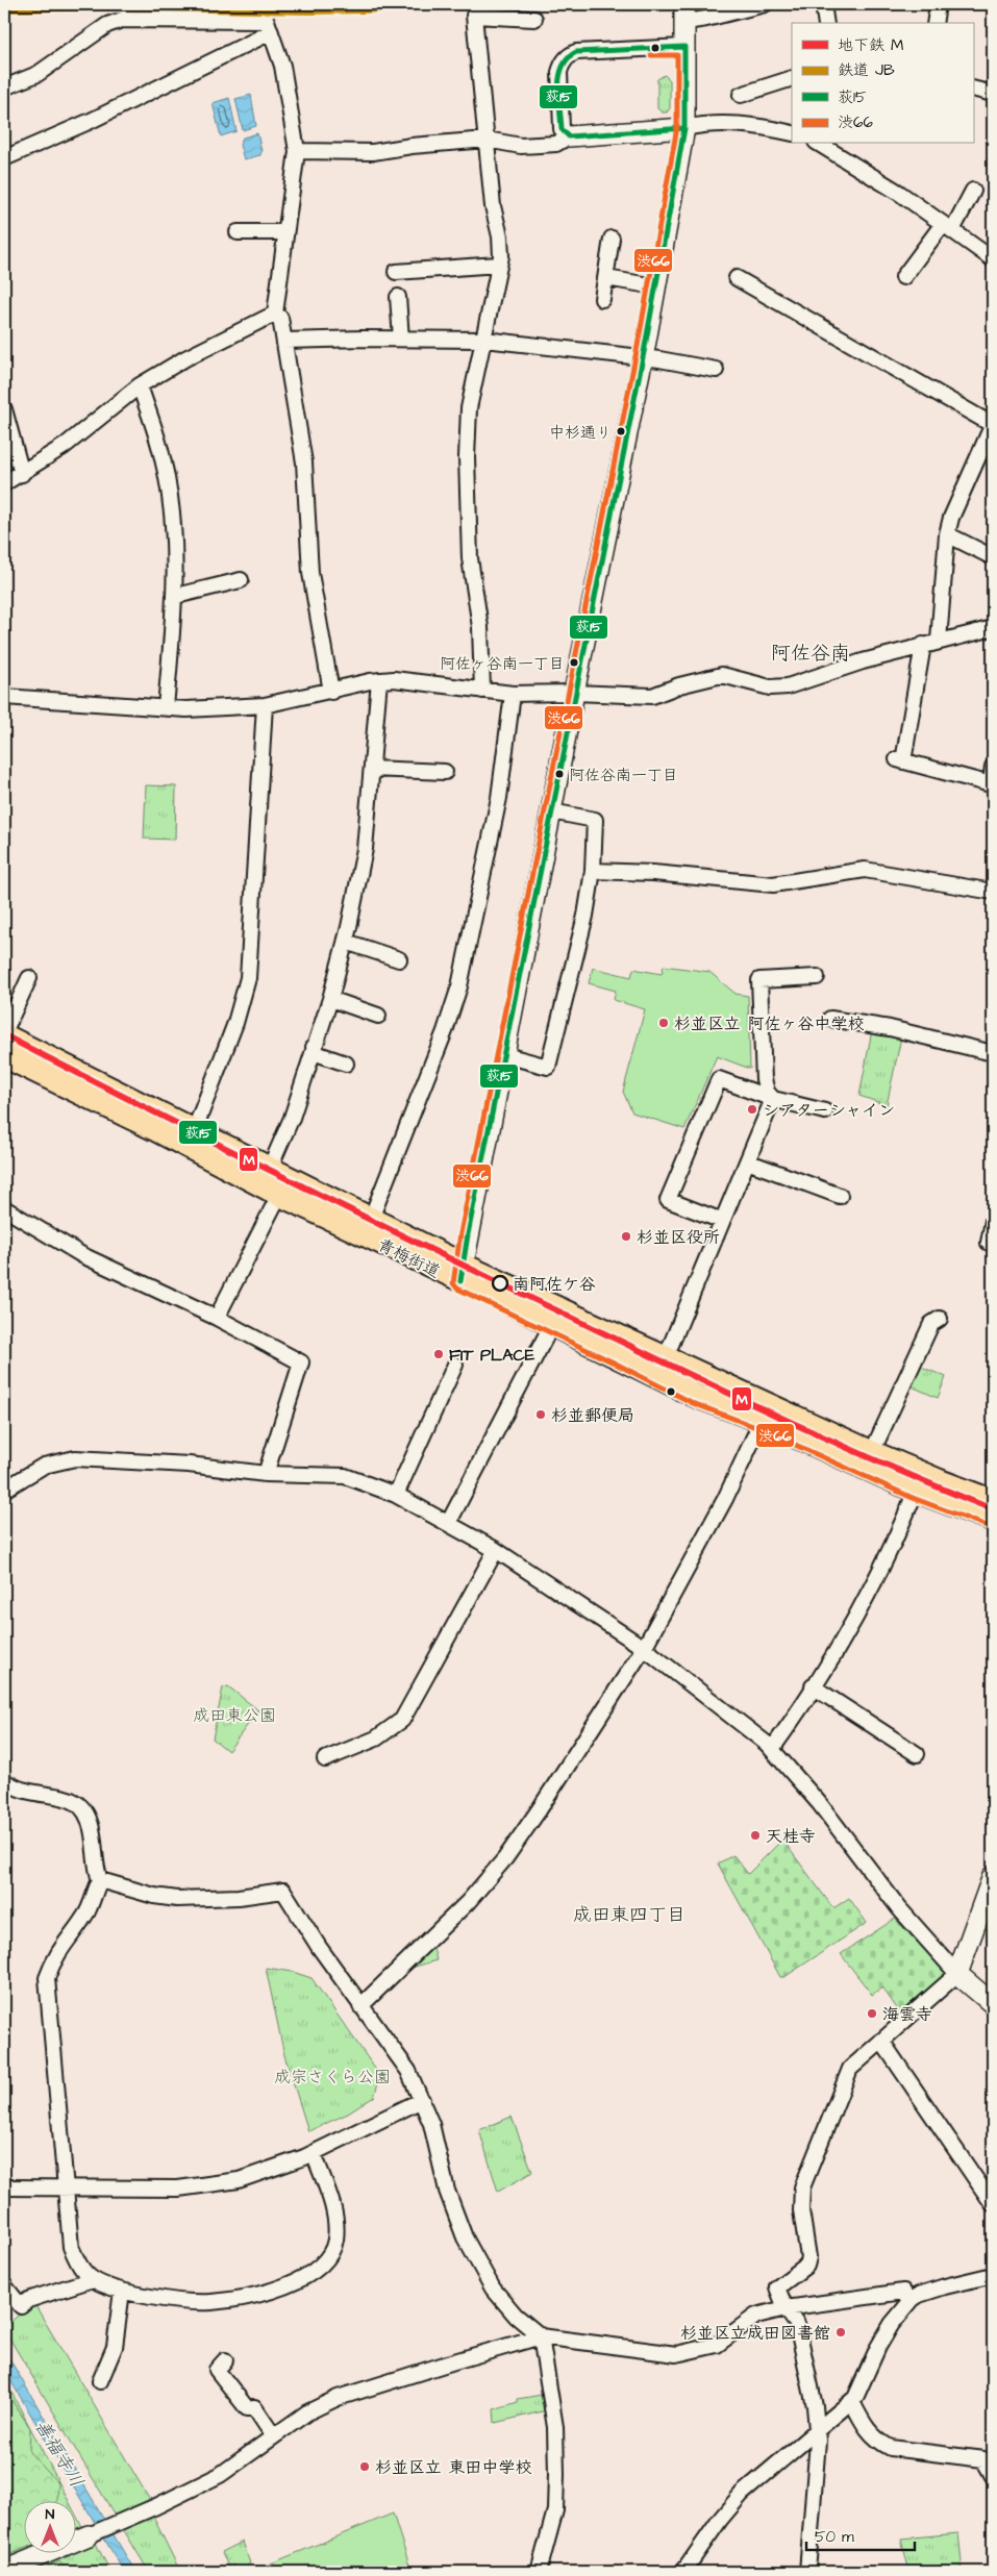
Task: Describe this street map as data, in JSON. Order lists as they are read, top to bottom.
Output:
{
  "streets": {
    "main road": ["青梅街道"]
  },
  "districts": ["阿佐谷南", "成田東四丁目"],
  "water": ["善福寺川"],
  "parks": ["成田東公園", "成宗さくら公園"],
  "places": [
    "中杉通り",
    "阿佐ヶ谷南一丁目",
    "阿佐谷南一丁目",
    "杉並区立 阿佐ヶ谷中学校",
    "シアターシャイン",
    "杉並区役所",
    "南阿佐ケ谷",
    "FIT PLACE",
    "杉並郵便局",
    "天桂寺",
    "海雲寺",
    "杉並区立成田図書館",
    "杉並区立 東田中学校"
  ],
  "lines": [
    "rail line JB",
    "transit line 荻15",
    "transit line 渋66",
    "metro line M"
  ],
  "legend": [
    "地下鉄 M",
    "鉄道 JB",
    "荻15",
    "渋66"
  ],
  "scale_bar": "50 m",
  "north": "top"
}
